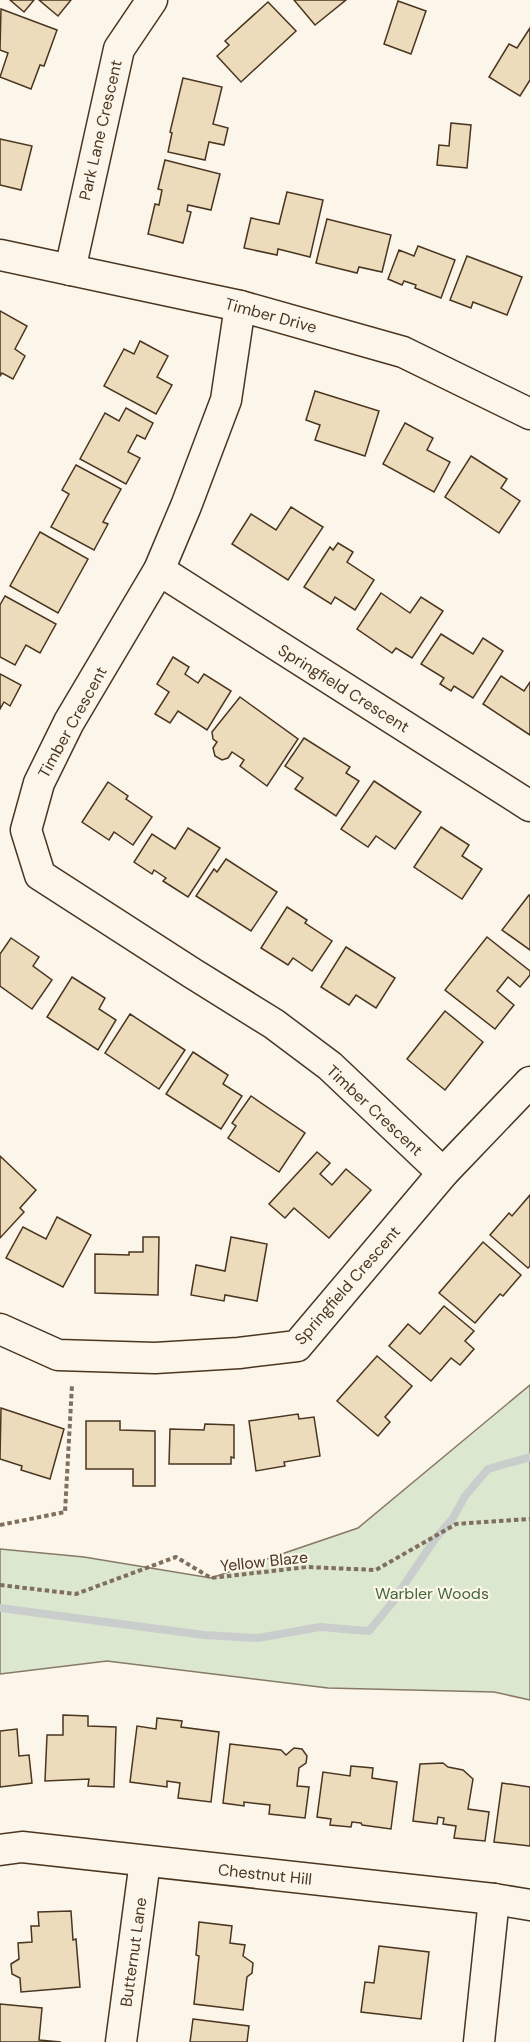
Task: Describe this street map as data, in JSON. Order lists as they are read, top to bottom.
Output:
{
  "streets": {
    "street": [
      "Park Lane Crescent",
      "Timber Drive",
      "Springfield Crescent",
      "Timber Crescent",
      "Chestnut Hill",
      "Butternut Lane"
    ],
    "path": ["Yellow Blaze"]
  },
  "crossings": [
    ["Park Lane Crescent", "Timber Drive"],
    ["Timber Drive", "Timber Crescent"],
    ["Springfield Crescent", "Timber Crescent"],
    ["Chestnut Hill", "Butternut Lane"]
  ],
  "parks": ["Warbler Woods"]
}
